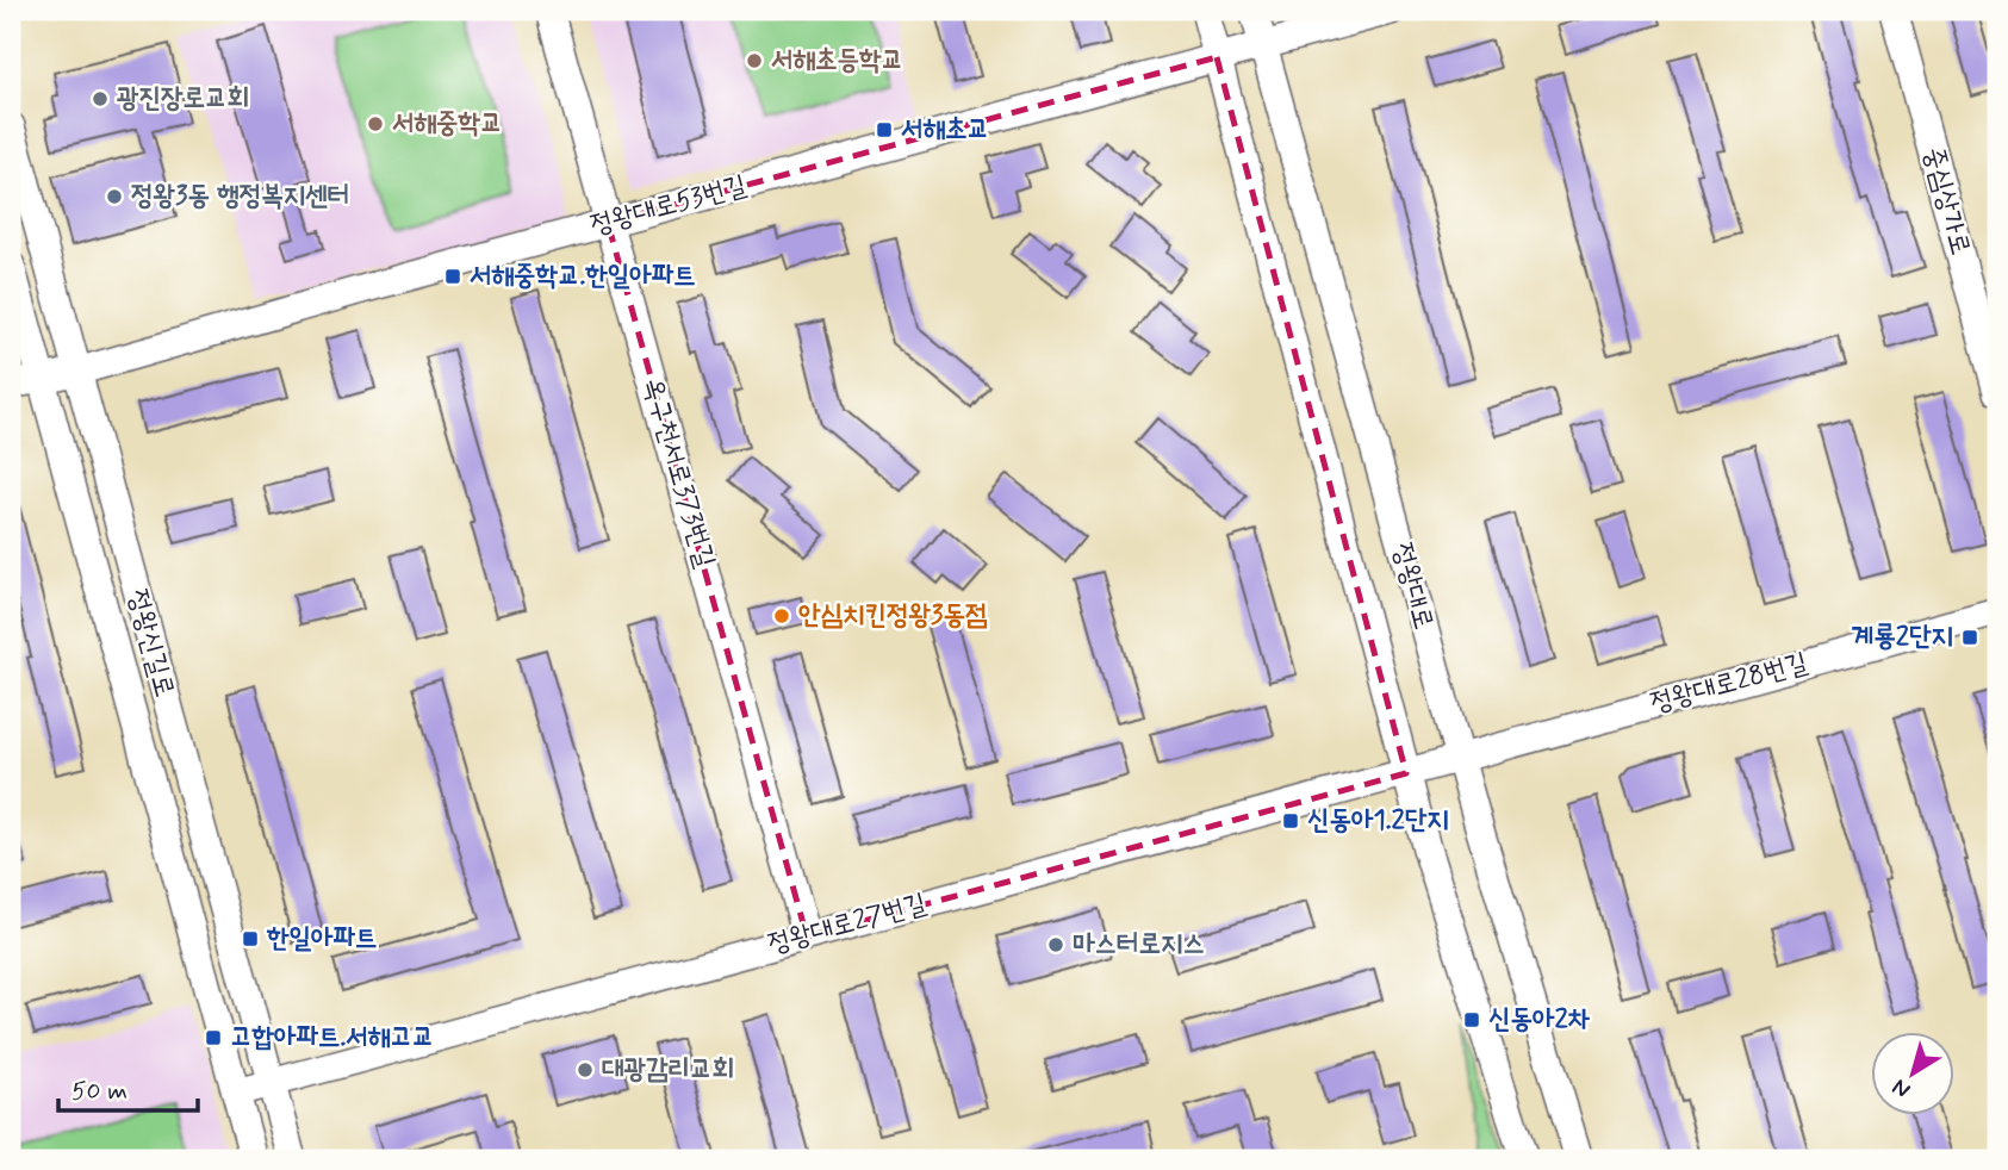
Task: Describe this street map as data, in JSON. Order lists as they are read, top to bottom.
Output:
{
  "streets": {
    "street": [
      "중심상가로",
      "정왕대로53번길",
      "옥구천서로373번길",
      "정왕대로",
      "정왕신길로",
      "정왕대로28번길",
      "정왕대로27번길"
    ]
  },
  "crossings": [
    ["정왕대로53번길", "옥구천서로373번길"],
    ["정왕대로53번길", "정왕대로"],
    ["정왕대로53번길", "정왕신길로"],
    ["옥구천서로373번길", "정왕대로27번길"],
    ["정왕대로", "정왕대로28번길"],
    ["정왕대로", "정왕대로27번길"],
    ["정왕신길로", "정왕대로27번길"],
    ["정왕대로28번길", "정왕대로27번길"]
  ],
  "places": {
    "other": [
      "서해초등학교",
      "광진장로교회",
      "서해중학교",
      "정왕3동 행정복지센터",
      "안심치킨정왕3동점",
      "마스터로지스",
      "대광감리교회"
    ],
    "transit": [
      "서해초교",
      "서해중학교.한일아파트",
      "계룡2단지",
      "신동아1.2단지",
      "한일아파트",
      "신동아2차",
      "고합아파트.서해고교"
    ]
  },
  "scale_bar": "50 m",
  "north": "bottom left"
}
